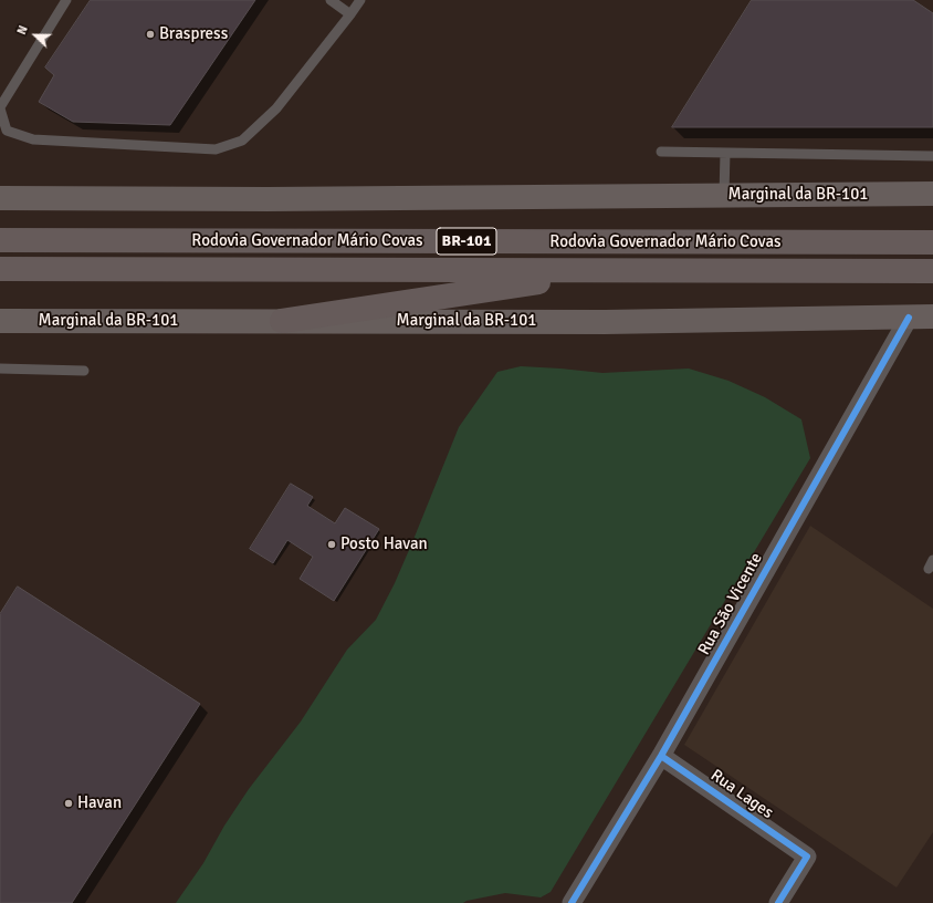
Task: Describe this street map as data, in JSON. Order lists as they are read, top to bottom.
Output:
{
  "streets": {
    "highway": ["Marginal da BR-101", "Rodovia Governador Mário Covas", "BR-101"],
    "street": ["Rua São Vicente", "Rua Lages"]
  },
  "crossings": [
    ["Marginal da BR-101", "Rua São Vicente"],
    ["Rua São Vicente", "Rua Lages"]
  ],
  "places": ["Braspress", "Posto Havan", "Havan"],
  "north": "left"
}
